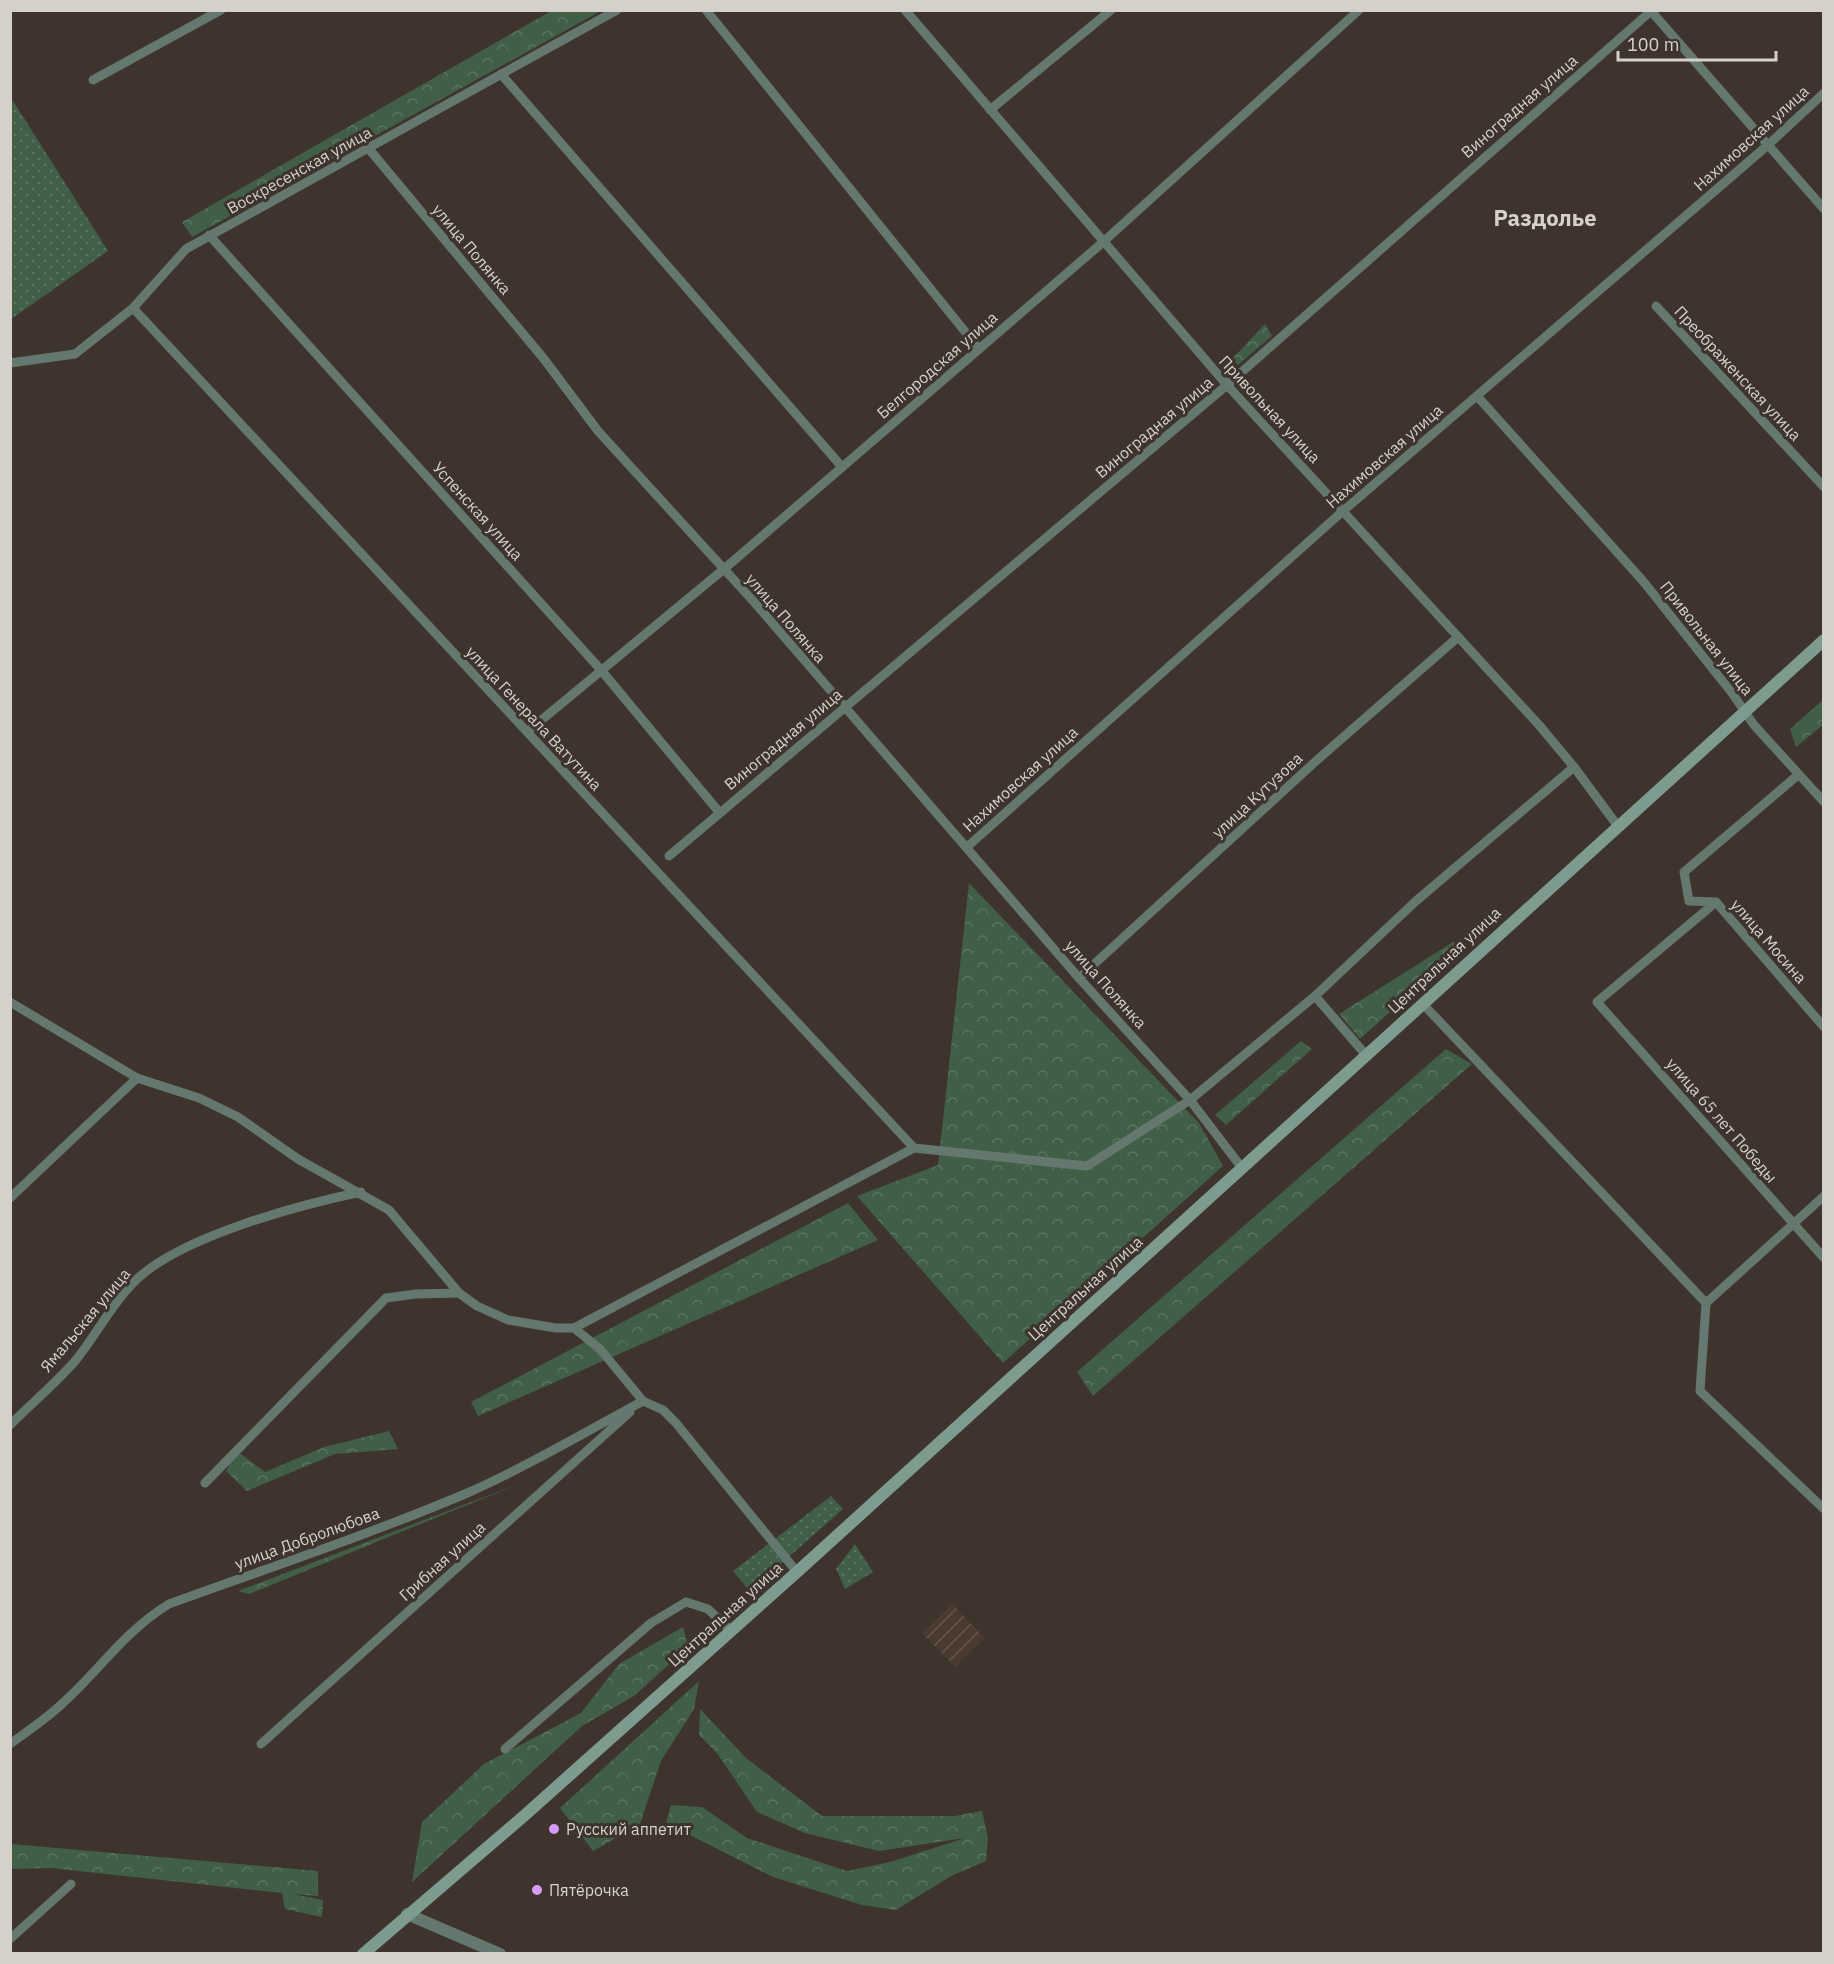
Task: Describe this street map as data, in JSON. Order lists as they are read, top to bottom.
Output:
{
  "streets": {
    "main road": ["Центральная улица"],
    "street": [
      "Виноградная улица",
      "Нахимовская улица",
      "Воскресенская улица",
      "улица Полянка",
      "Белгородская улица",
      "Преображенская улица",
      "Привольная улица",
      "Успенская улица",
      "улица Генерала Ватутина",
      "улица Кутузова",
      "улица Мосина",
      "улица 65 лет Победы",
      "Ямальская улица",
      "улица Добролюбова",
      "Грибная улица"
    ]
  },
  "crossings": [
    ["Виноградная улица", "улица Полянка"],
    ["Виноградная улица", "Привольная улица"],
    ["Виноградная улица", "Успенская улица"],
    ["Нахимовская улица", "улица Полянка"],
    ["Нахимовская улица", "Привольная улица"],
    ["Воскресенская улица", "улица Полянка"],
    ["Воскресенская улица", "Успенская улица"],
    ["Воскресенская улица", "улица Генерала Ватутина"],
    ["улица Полянка", "Белгородская улица"],
    ["улица Полянка", "улица Кутузова"],
    ["улица Полянка", "Центральная улица"],
    ["Белгородская улица", "Привольная улица"],
    ["Белгородская улица", "Успенская улица"],
    ["Белгородская улица", "улица Генерала Ватутина"],
    ["Привольная улица", "улица Кутузова"],
    ["Привольная улица", "Центральная улица"],
    ["улица Мосина", "улица 65 лет Победы"],
    ["улица Добролюбова", "Грибная улица"]
  ],
  "districts": ["Раздолье"],
  "places": ["Русский аппетит", "Пятёрочка"],
  "scale_bar": "100 m"
}
